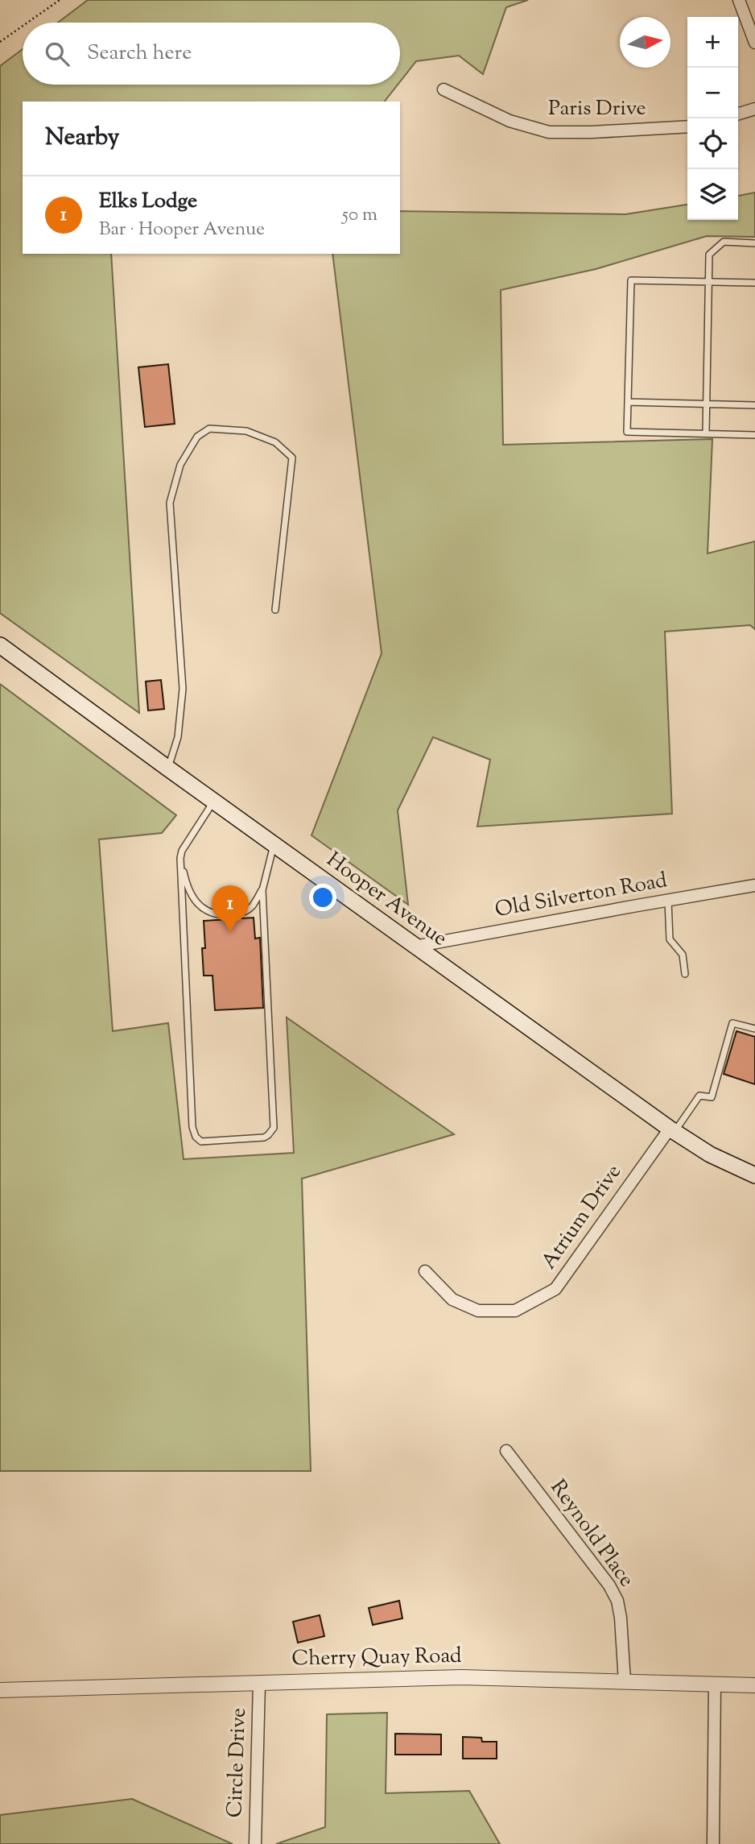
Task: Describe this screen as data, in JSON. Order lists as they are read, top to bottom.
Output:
{
  "streets": {
    "main road": ["Hooper Avenue"],
    "street": [
      "Paris Drive",
      "Old Silverton Road",
      "Atrium Drive",
      "Reynold Place",
      "Cherry Quay Road",
      "Circle Drive"
    ]
  },
  "crossings": [
    ["Old Silverton Road", "Hooper Avenue"],
    ["Hooper Avenue", "Atrium Drive"],
    ["Reynold Place", "Cherry Quay Road"],
    ["Cherry Quay Road", "Circle Drive"]
  ],
  "north": "right",
  "page": {
    "map_buttons": ["+", "−"],
    "search": "Search here",
    "heading": "Nearby",
    "list": [
      {
        "mark": "1",
        "name": "Elks Lodge",
        "note": "Bar · Hooper Avenue",
        "value": "50 m"
      }
    ],
    "pins": "1"
  }
}
